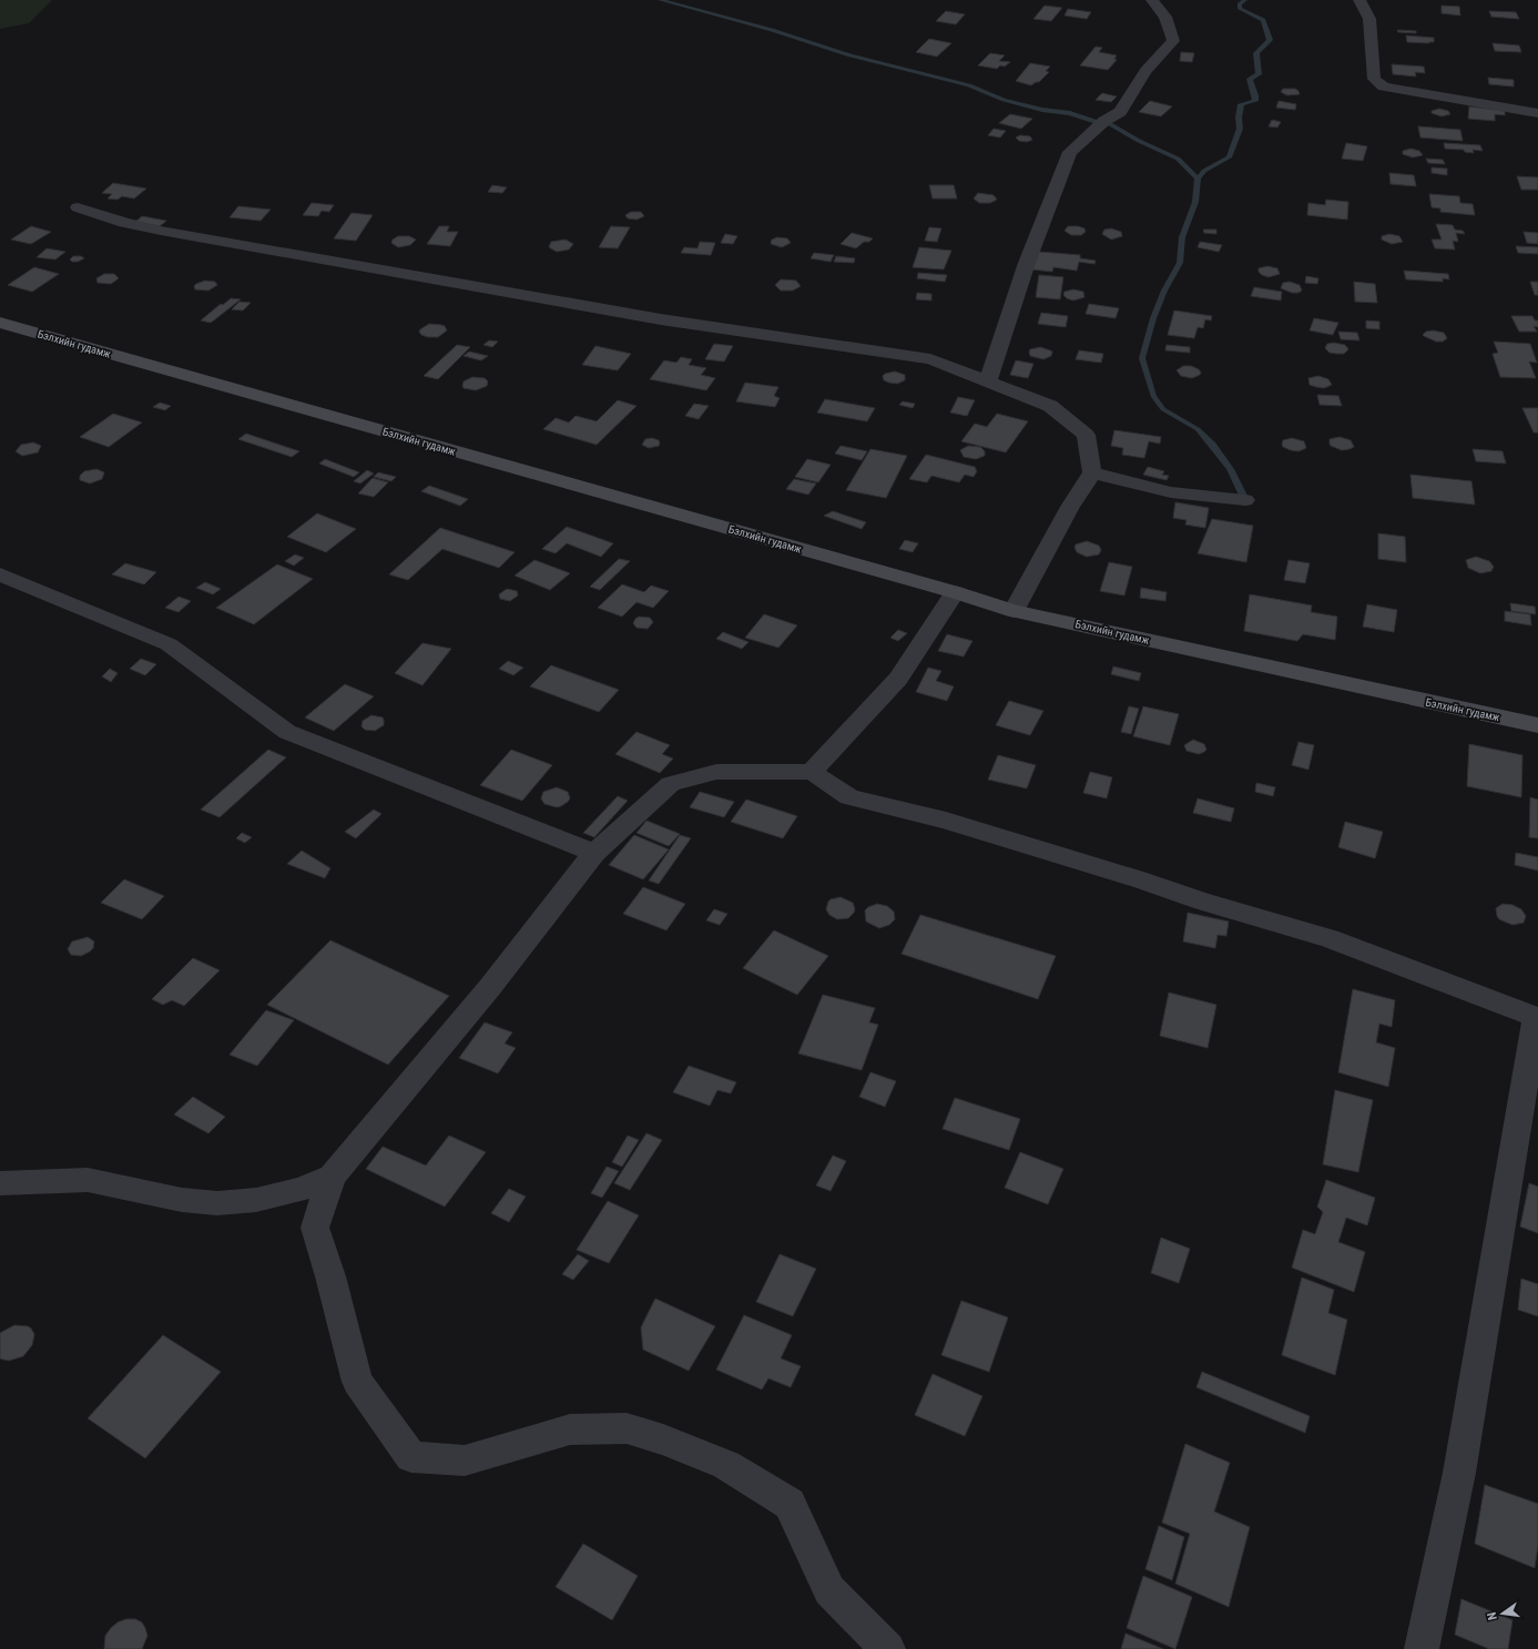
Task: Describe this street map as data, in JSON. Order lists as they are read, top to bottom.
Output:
{
  "streets": {
    "main road": ["Бэлхийн гудамж"]
  },
  "north": "left"
}
